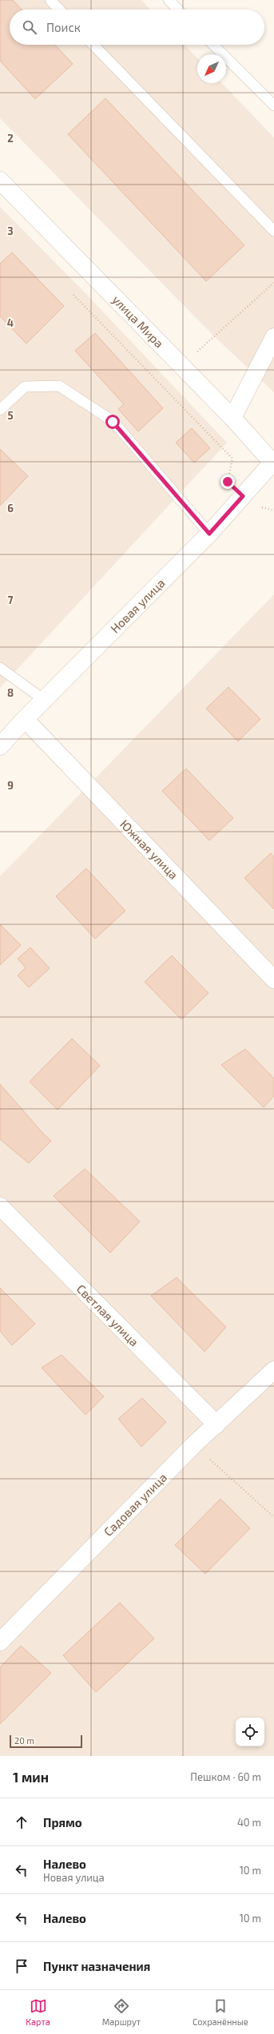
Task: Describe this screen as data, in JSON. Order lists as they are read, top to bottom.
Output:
{
  "streets": {
    "street": [
      "улица Мира",
      "Новая улица",
      "Южная улица",
      "Светлая улица",
      "Садовая улица"
    ]
  },
  "crossings": [
    ["улица Мира", "Новая улица"],
    ["Новая улица", "Южная улица"],
    ["Светлая улица", "Садовая улица"]
  ],
  "scale_bar": "20 m",
  "north": "bottom left",
  "page": {
    "search": "Поиск",
    "scale": "20 m",
    "heading": ["1 мин", "Пешком · 60 m"],
    "list": [
      ["Прямо", "40 m"],
      ["Налево", "Новая улица", "10 m"],
      ["Налево", "10 m"],
      "Пункт назначения"
    ],
    "nav": ["Карта", "Маршрут", "Сохранённые"]
  },
  "grid": {
    "rows": [
      "2",
      "3",
      "4",
      "5",
      "6",
      "7",
      "8",
      "9"
    ]
  }
}
